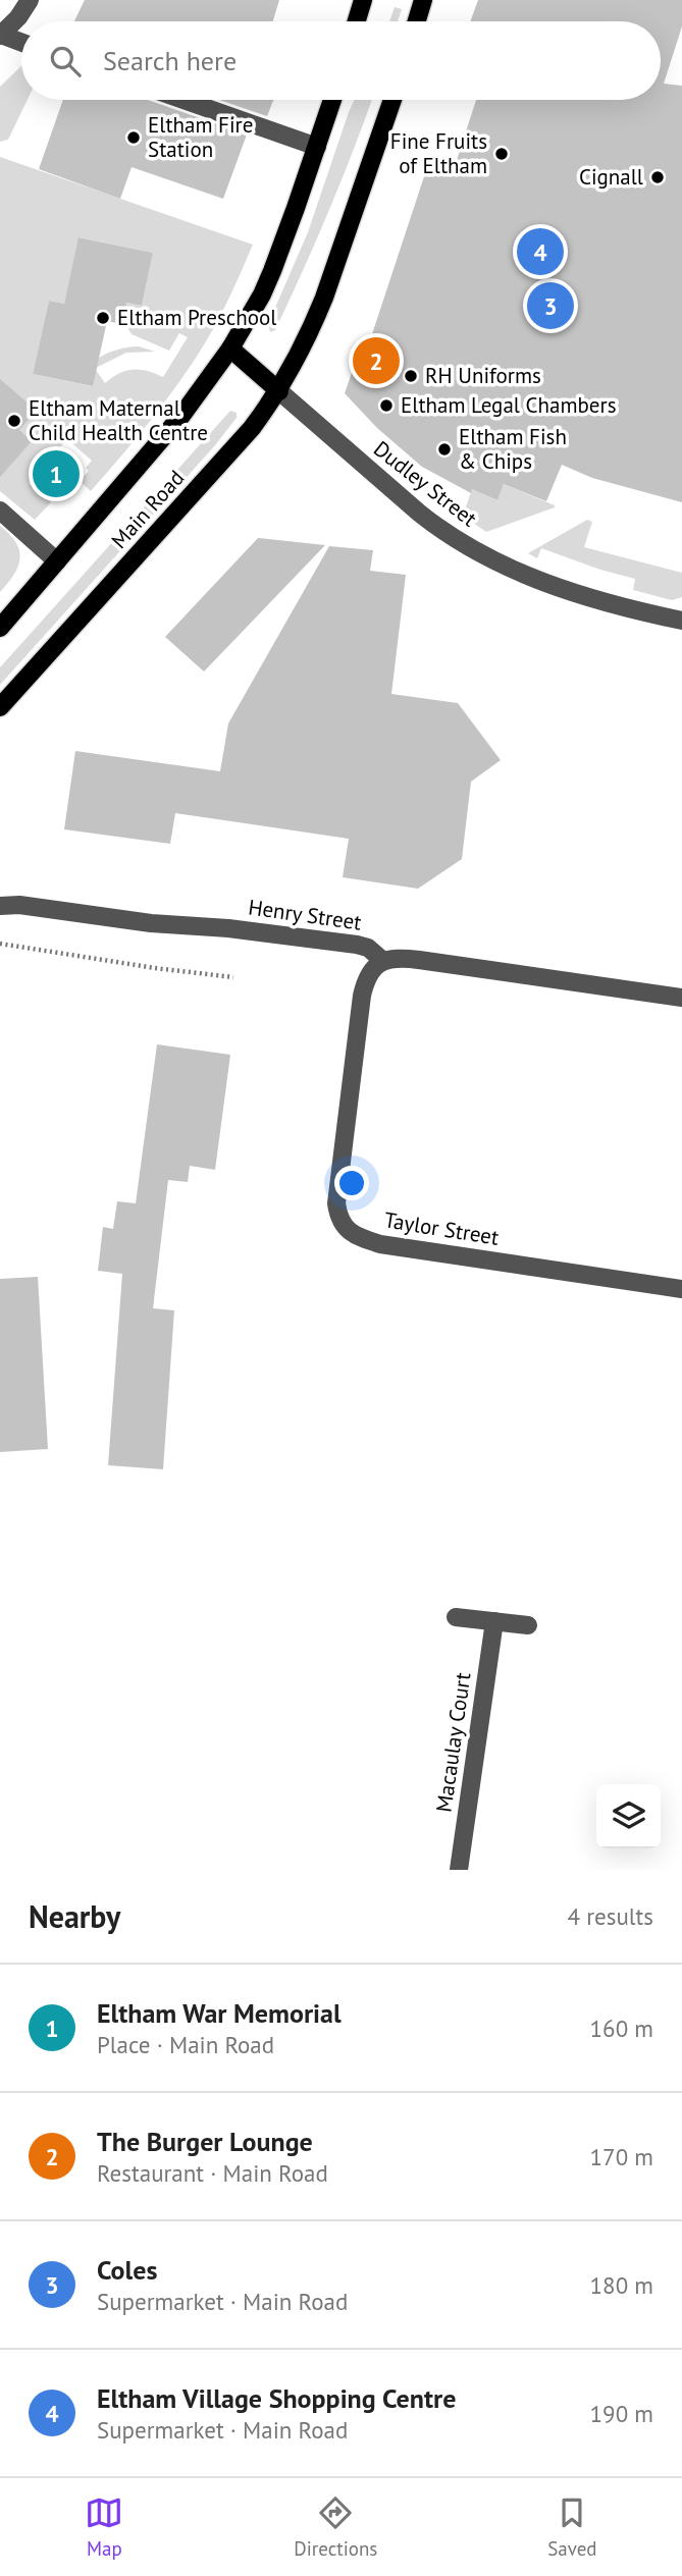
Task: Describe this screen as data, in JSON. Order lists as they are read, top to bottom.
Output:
{
  "streets": {
    "main road": ["Main Road"],
    "street": [
      "Dudley Street",
      "Henry Street",
      "Taylor Street",
      "Macaulay Court"
    ]
  },
  "crossings": [
    ["Dudley Street", "Main Road"],
    ["Henry Street", "Taylor Street"]
  ],
  "places": [
    "Eltham Fire Station",
    "Fine Fruits of Eltham",
    "Cignall",
    "Eltham Preschool",
    "RH Uniforms",
    "Eltham Legal Chambers",
    "Eltham Maternal Child Health Centre",
    "Eltham Fish & Chips"
  ],
  "page": {
    "search": "Search here",
    "pins": [
      "4",
      "3",
      "2",
      "1"
    ],
    "heading": ["Nearby", "4 results"],
    "list": [
      {
        "mark": "1",
        "name": "Eltham War Memorial",
        "note": "Place · Main Road",
        "value": "160 m"
      },
      {
        "mark": "2",
        "name": "The Burger Lounge",
        "note": "Restaurant · Main Road",
        "value": "170 m"
      },
      {
        "mark": "3",
        "name": "Coles",
        "note": "Supermarket · Main Road",
        "value": "180 m"
      },
      {
        "mark": "4",
        "name": "Eltham Village Shopping Centre",
        "note": "Supermarket · Main Road",
        "value": "190 m"
      }
    ],
    "nav": ["Map", "Directions", "Saved"]
  }
}
